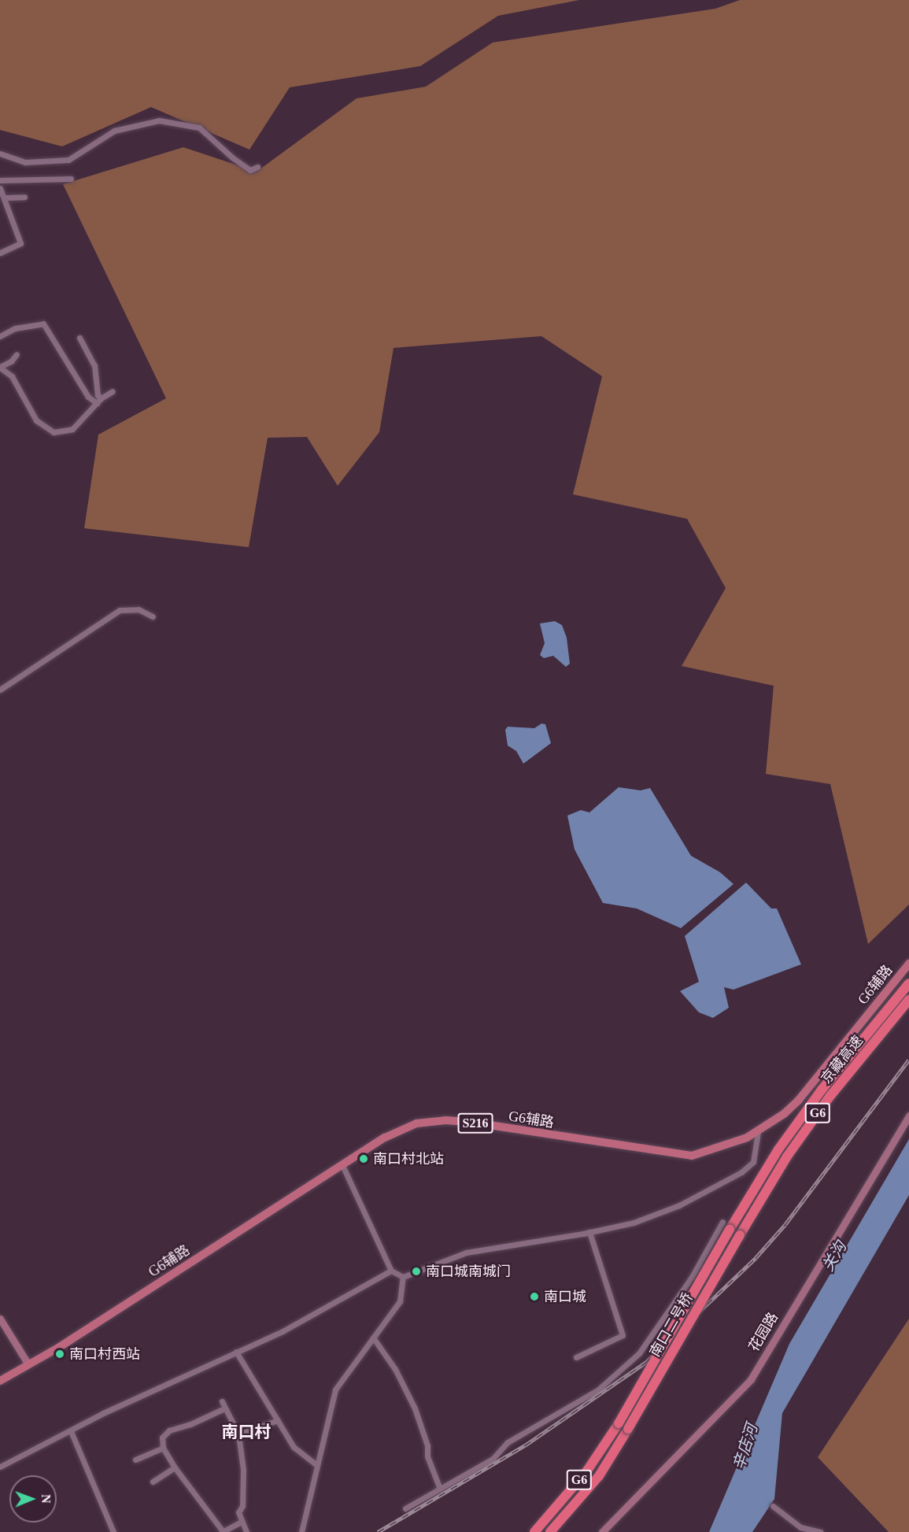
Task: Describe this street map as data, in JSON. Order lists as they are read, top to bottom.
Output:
{
  "streets": {
    "highway": ["京藏高速", "G6", "南口二号桥"],
    "main road": ["G6辅路", "S216"],
    "street": ["花园路"]
  },
  "crossings": [
    ["京藏高速", "南口二号桥"]
  ],
  "districts": ["南口村"],
  "water": ["关沟", "辛店河"],
  "places": [
    "南口村北站",
    "南口城南城门",
    "南口城",
    "南口村西站"
  ],
  "north": "right"
}
